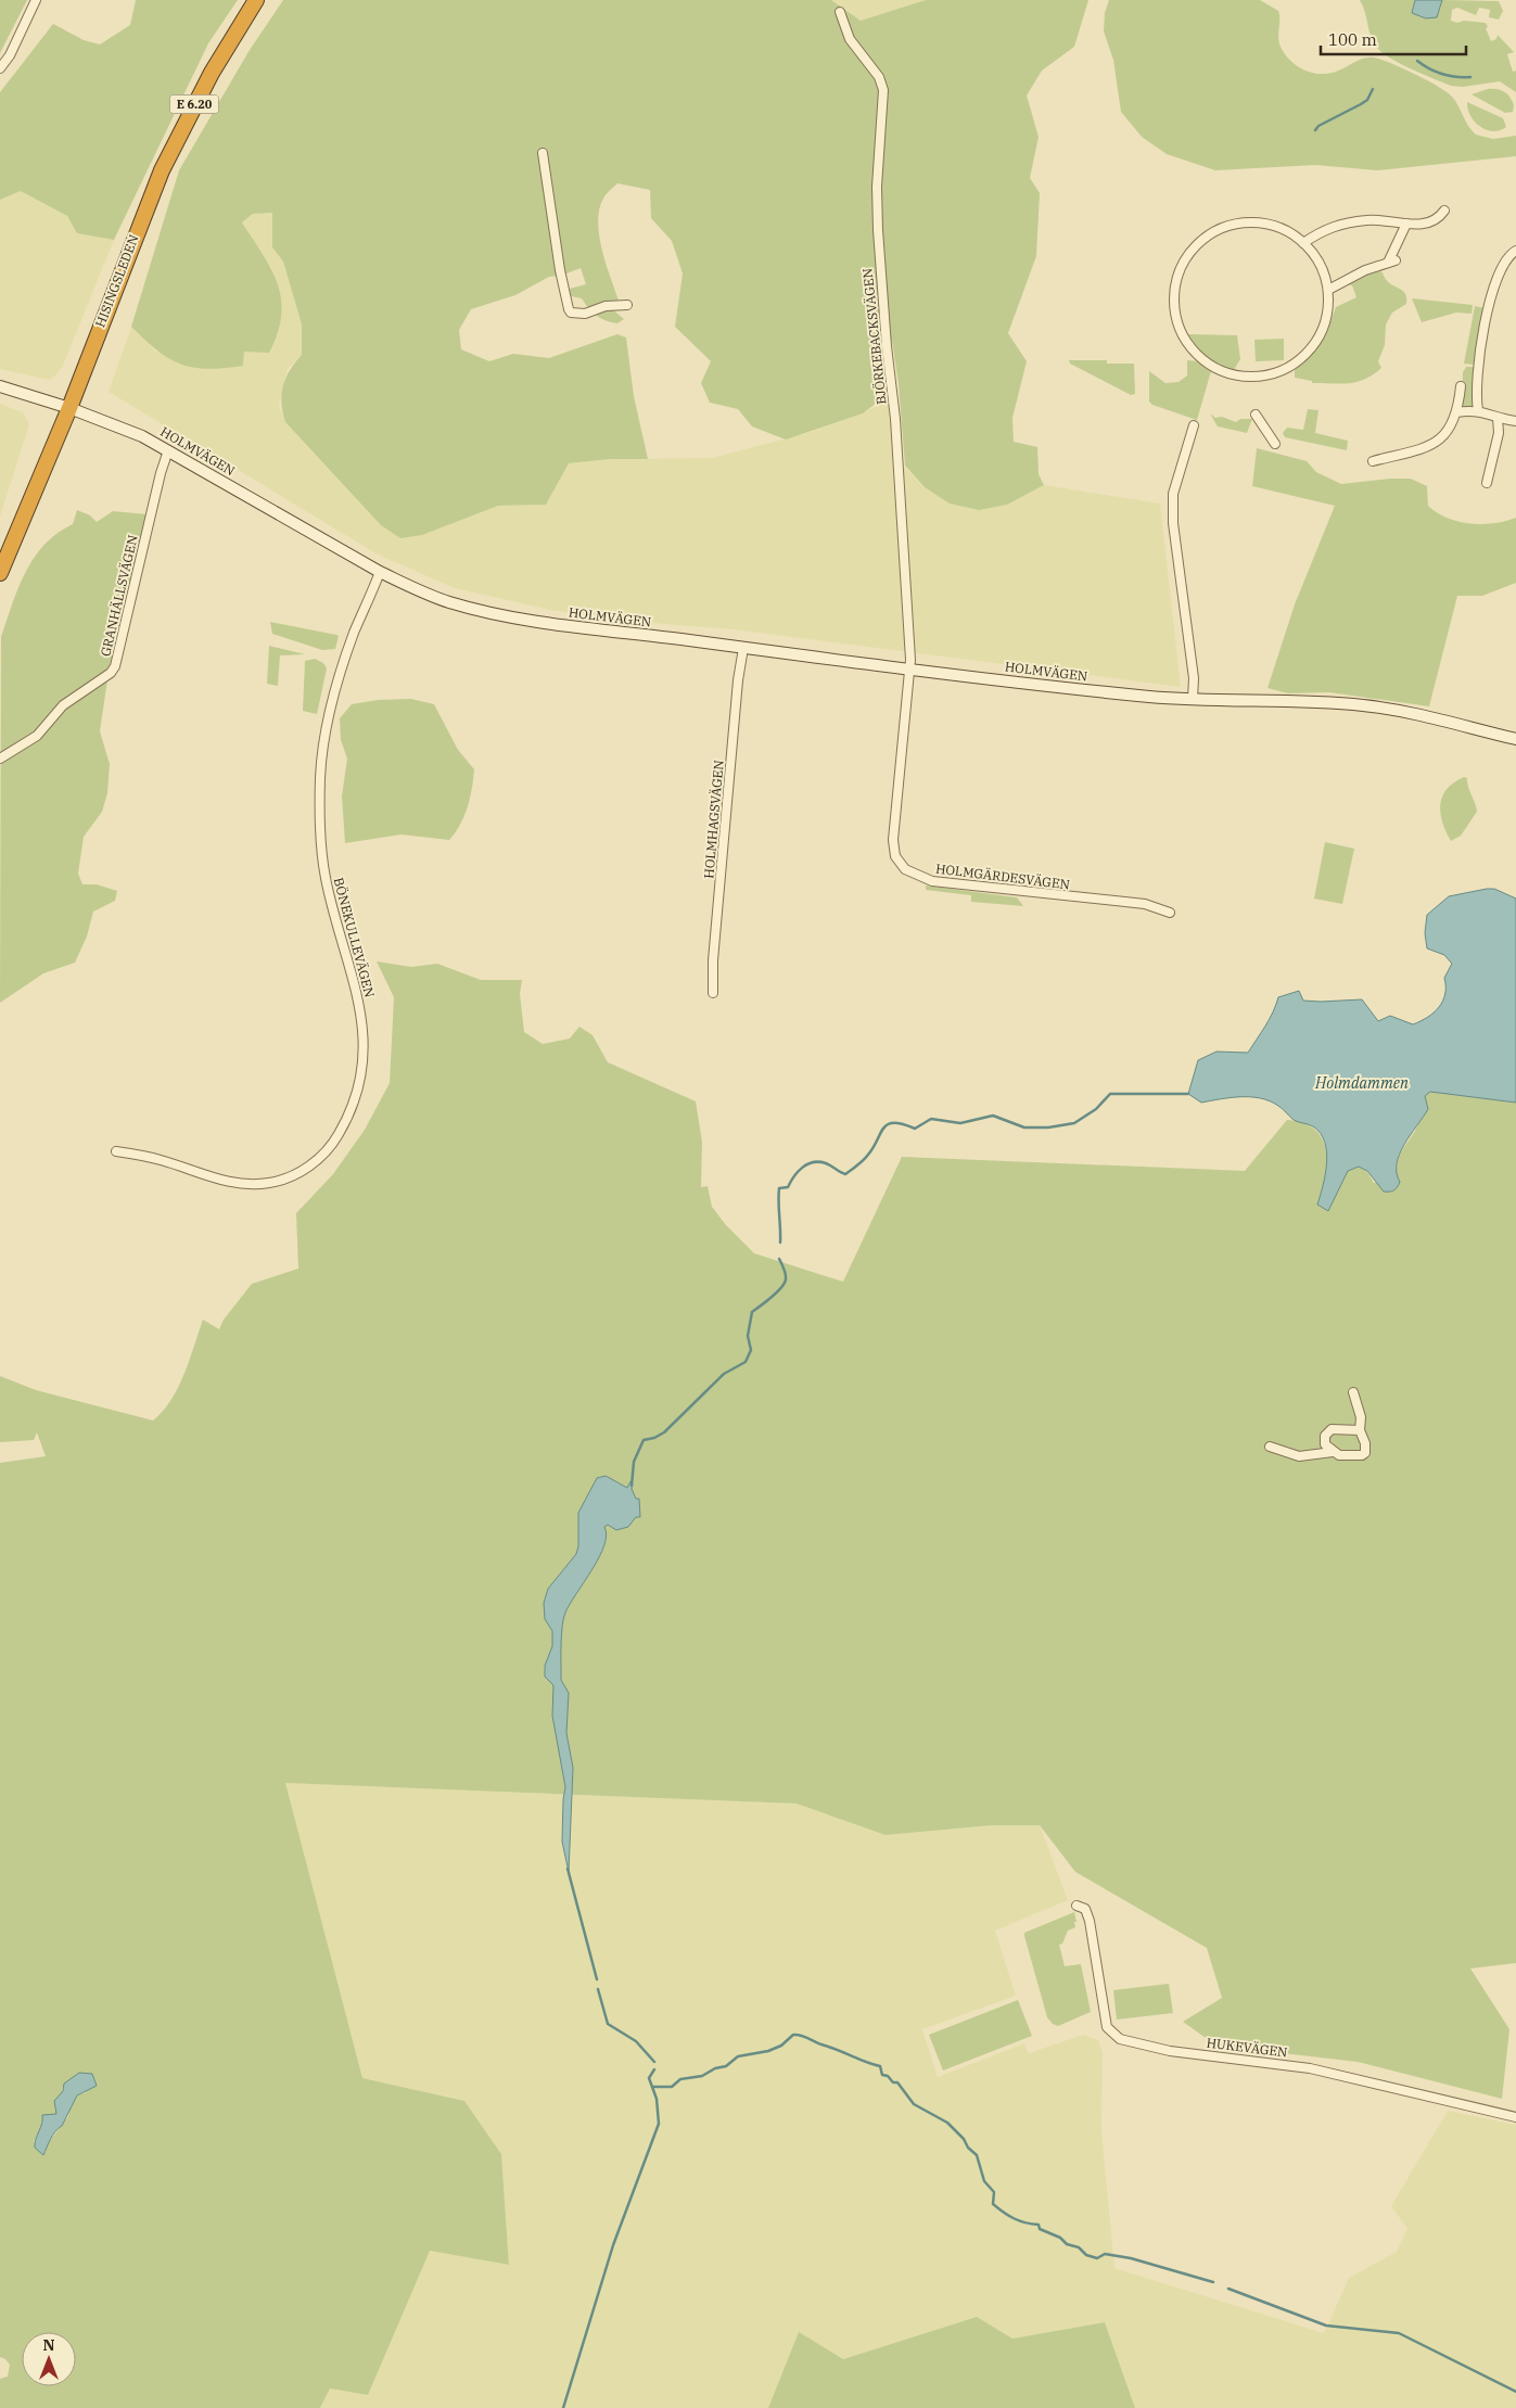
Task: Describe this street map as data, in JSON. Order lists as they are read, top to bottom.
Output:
{
  "streets": {
    "highway": ["E 6.20", "HISINGSLEDEN"],
    "street": [
      "BJÖRKEBACKSVÄGEN",
      "HOLMVÄGEN",
      "GRANHÄLLSVÄGEN",
      "HOLMHAGSVÄGEN",
      "HOLMGÄRDESVÄGEN",
      "BÖNEKULLEVÄGEN",
      "HUKEVÄGEN"
    ]
  },
  "crossings": [
    ["HISINGSLEDEN", "HOLMVÄGEN"],
    ["BJÖRKEBACKSVÄGEN", "HOLMVÄGEN"],
    ["BJÖRKEBACKSVÄGEN", "HOLMGÄRDESVÄGEN"],
    ["HOLMVÄGEN", "GRANHÄLLSVÄGEN"],
    ["HOLMVÄGEN", "HOLMHAGSVÄGEN"],
    ["HOLMVÄGEN", "HOLMGÄRDESVÄGEN"],
    ["HOLMVÄGEN", "BÖNEKULLEVÄGEN"]
  ],
  "water": ["Holmdammen"],
  "scale_bar": "100 m",
  "north": "top"
}
